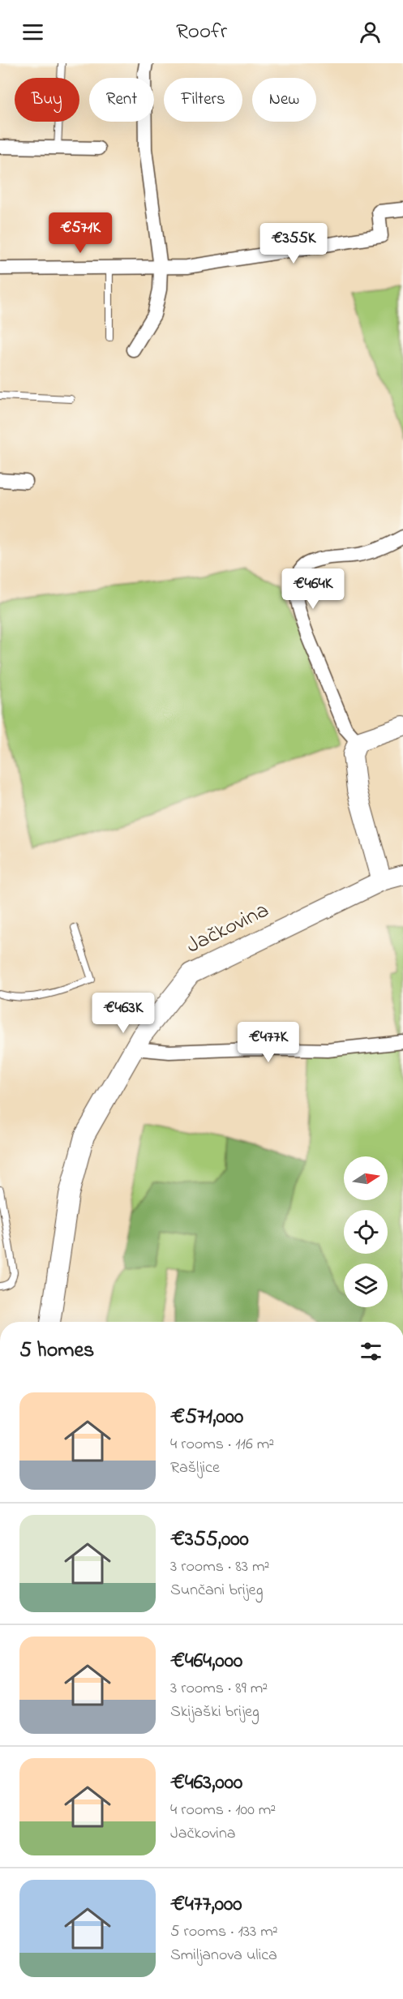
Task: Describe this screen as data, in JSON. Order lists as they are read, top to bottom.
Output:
{
  "streets": {
    "street": ["Jačkovina"]
  },
  "north": "right",
  "page": {
    "header": "Roofr",
    "chip": [
      "Buy",
      "Rent",
      "Filters",
      "New"
    ],
    "price": [
      "€571K",
      "€355K",
      "€464K",
      "€463K",
      "€477K"
    ],
    "heading": "5 homes",
    "list": [
      {
        "name": "€571,000",
        "note": "4 rooms · 116 m² · Rašljice"
      },
      {
        "name": "€355,000",
        "note": "3 rooms · 83 m² · Sunčani brijeg"
      },
      {
        "name": "€464,000",
        "note": "3 rooms · 89 m² · Skijaški brijeg"
      },
      {
        "name": "€463,000",
        "note": "4 rooms · 100 m² · Jačkovina"
      },
      {
        "name": "€477,000",
        "note": "5 rooms · 133 m² · Smiljanova ulica"
      }
    ]
  }
}
